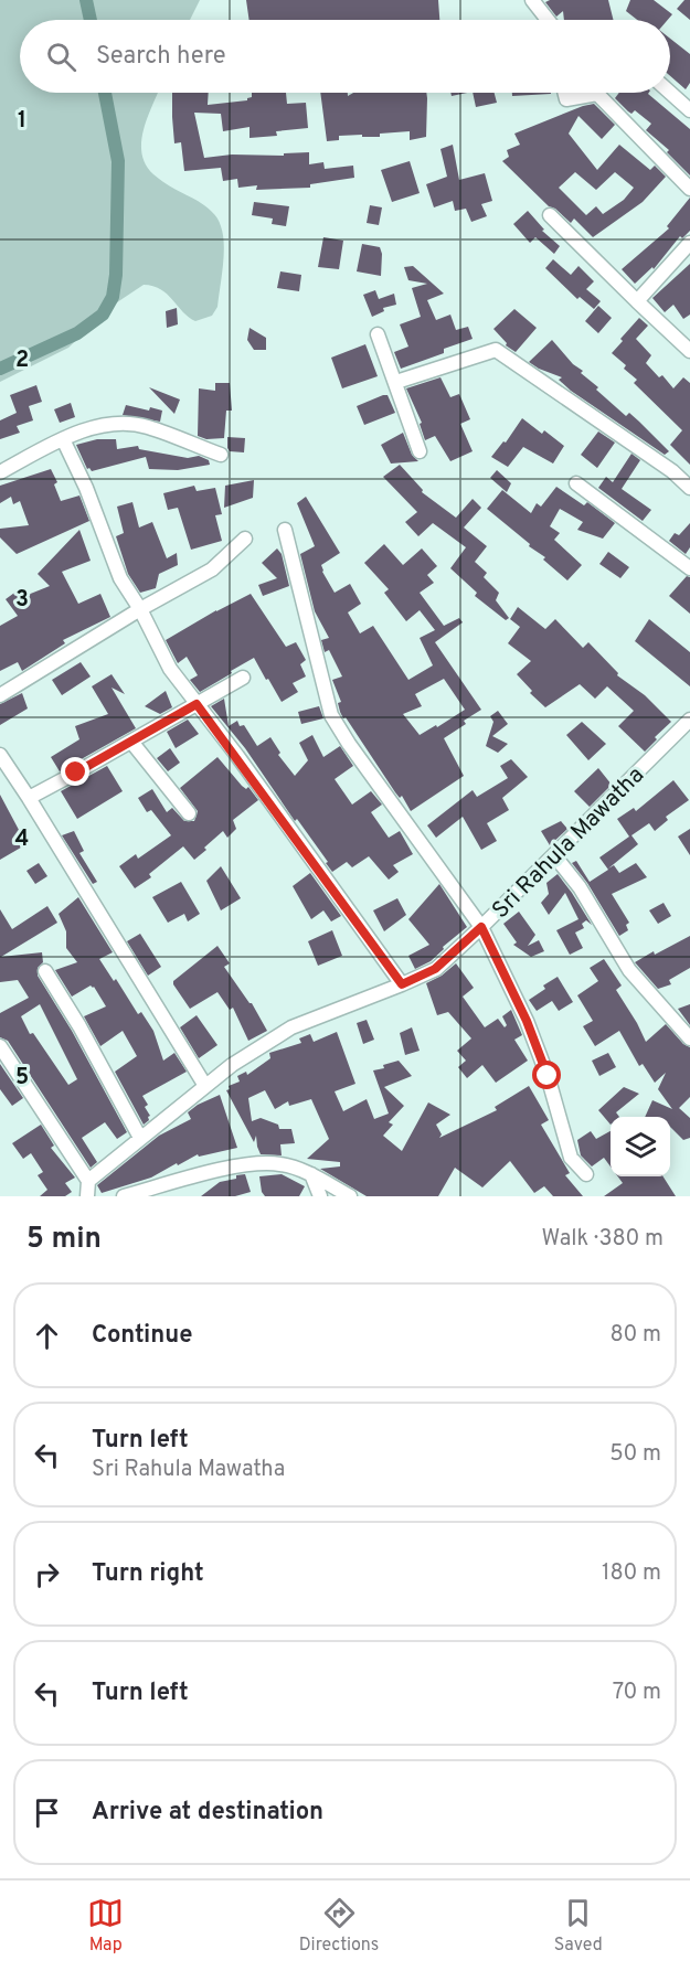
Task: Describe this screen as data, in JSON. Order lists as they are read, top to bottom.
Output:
{
  "streets": {
    "street": ["Sri Rahula Mawatha"]
  },
  "page": {
    "search": "Search here",
    "heading": ["5 min", "Walk · 380 m"],
    "list": [
      ["Continue", "80 m"],
      ["Turn left", "Sri Rahula Mawatha", "50 m"],
      ["Turn right", "180 m"],
      ["Turn left", "70 m"],
      "Arrive at destination"
    ],
    "nav": ["Map", "Directions", "Saved"]
  },
  "grid": {
    "rows": [
      "1",
      "2",
      "3",
      "4",
      "5"
    ]
  }
}
